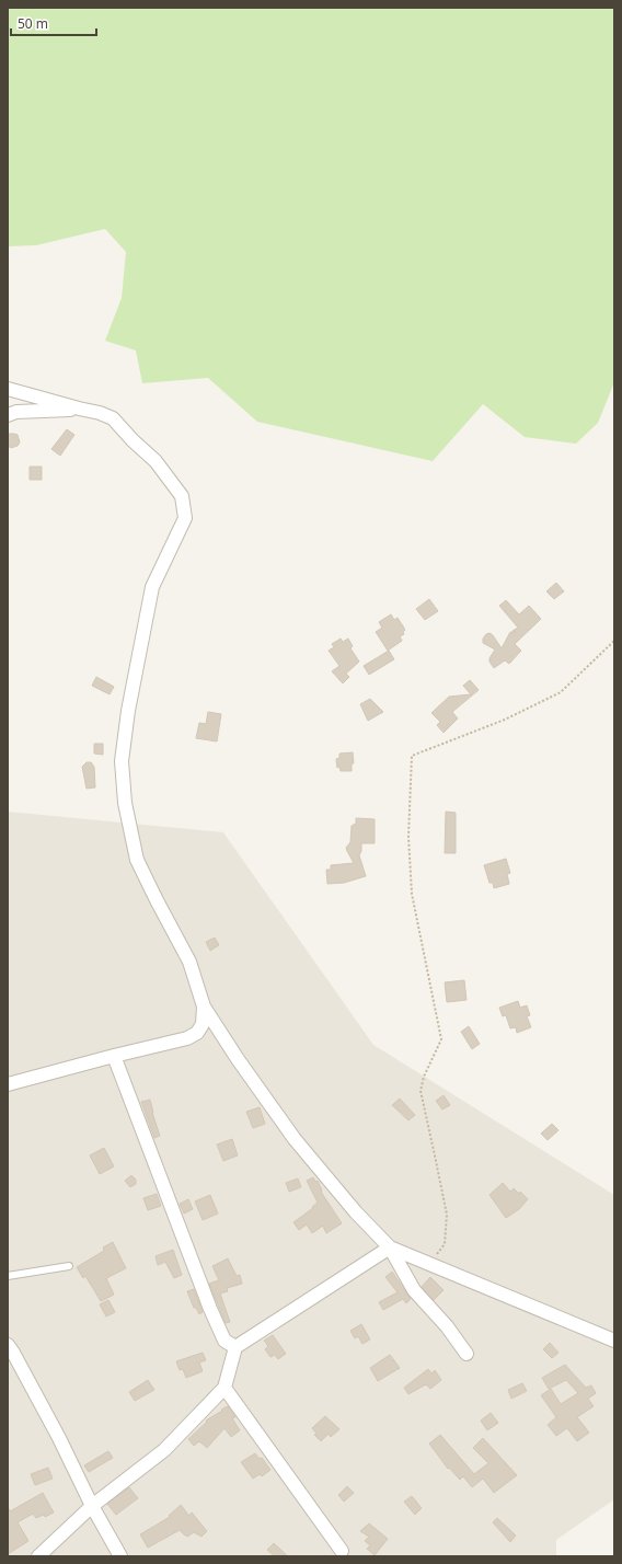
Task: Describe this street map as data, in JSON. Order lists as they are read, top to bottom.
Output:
{
  "scale_bar": "50 m"
}
